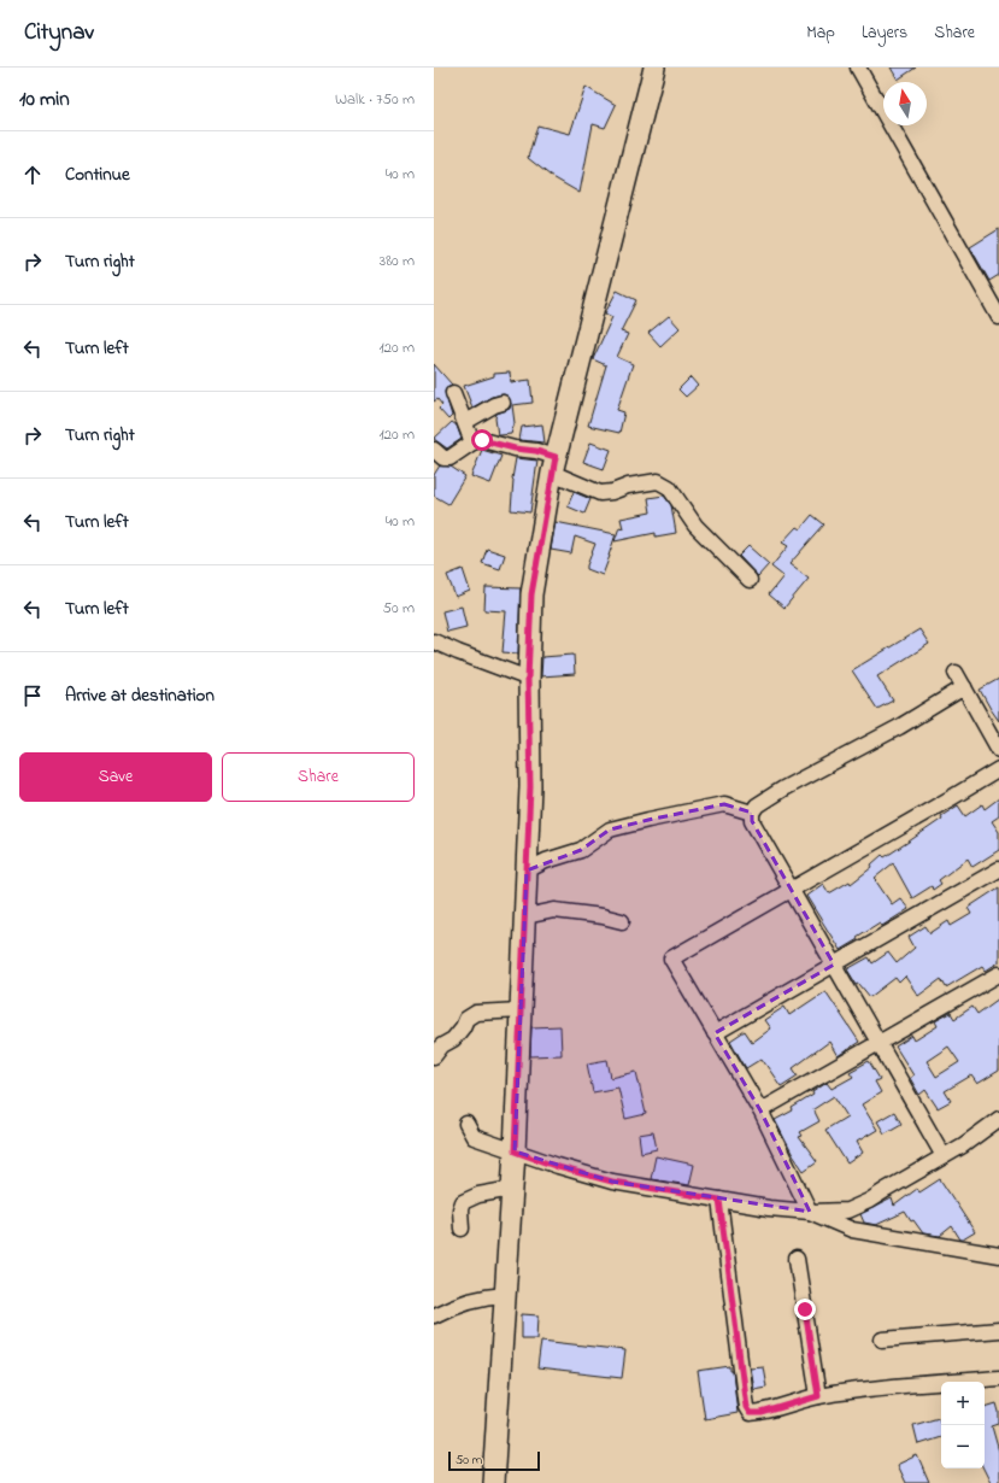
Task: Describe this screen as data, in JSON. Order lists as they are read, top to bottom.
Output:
{
  "scale_bar": "50 m",
  "north": "top",
  "page": {
    "header": "Citynav",
    "nav": ["Map", "Layers", "Share"],
    "heading": ["10 min", "Walk · 750 m"],
    "list": [
      ["Continue", "40 m"],
      ["Turn right", "380 m"],
      ["Turn left", "120 m"],
      ["Turn right", "120 m"],
      ["Turn left", "40 m"],
      ["Turn left", "50 m"],
      "Arrive at destination"
    ],
    "buttons": ["Save", "Share"],
    "map_buttons": ["+", "−"],
    "scale": "50 m"
  }
}
